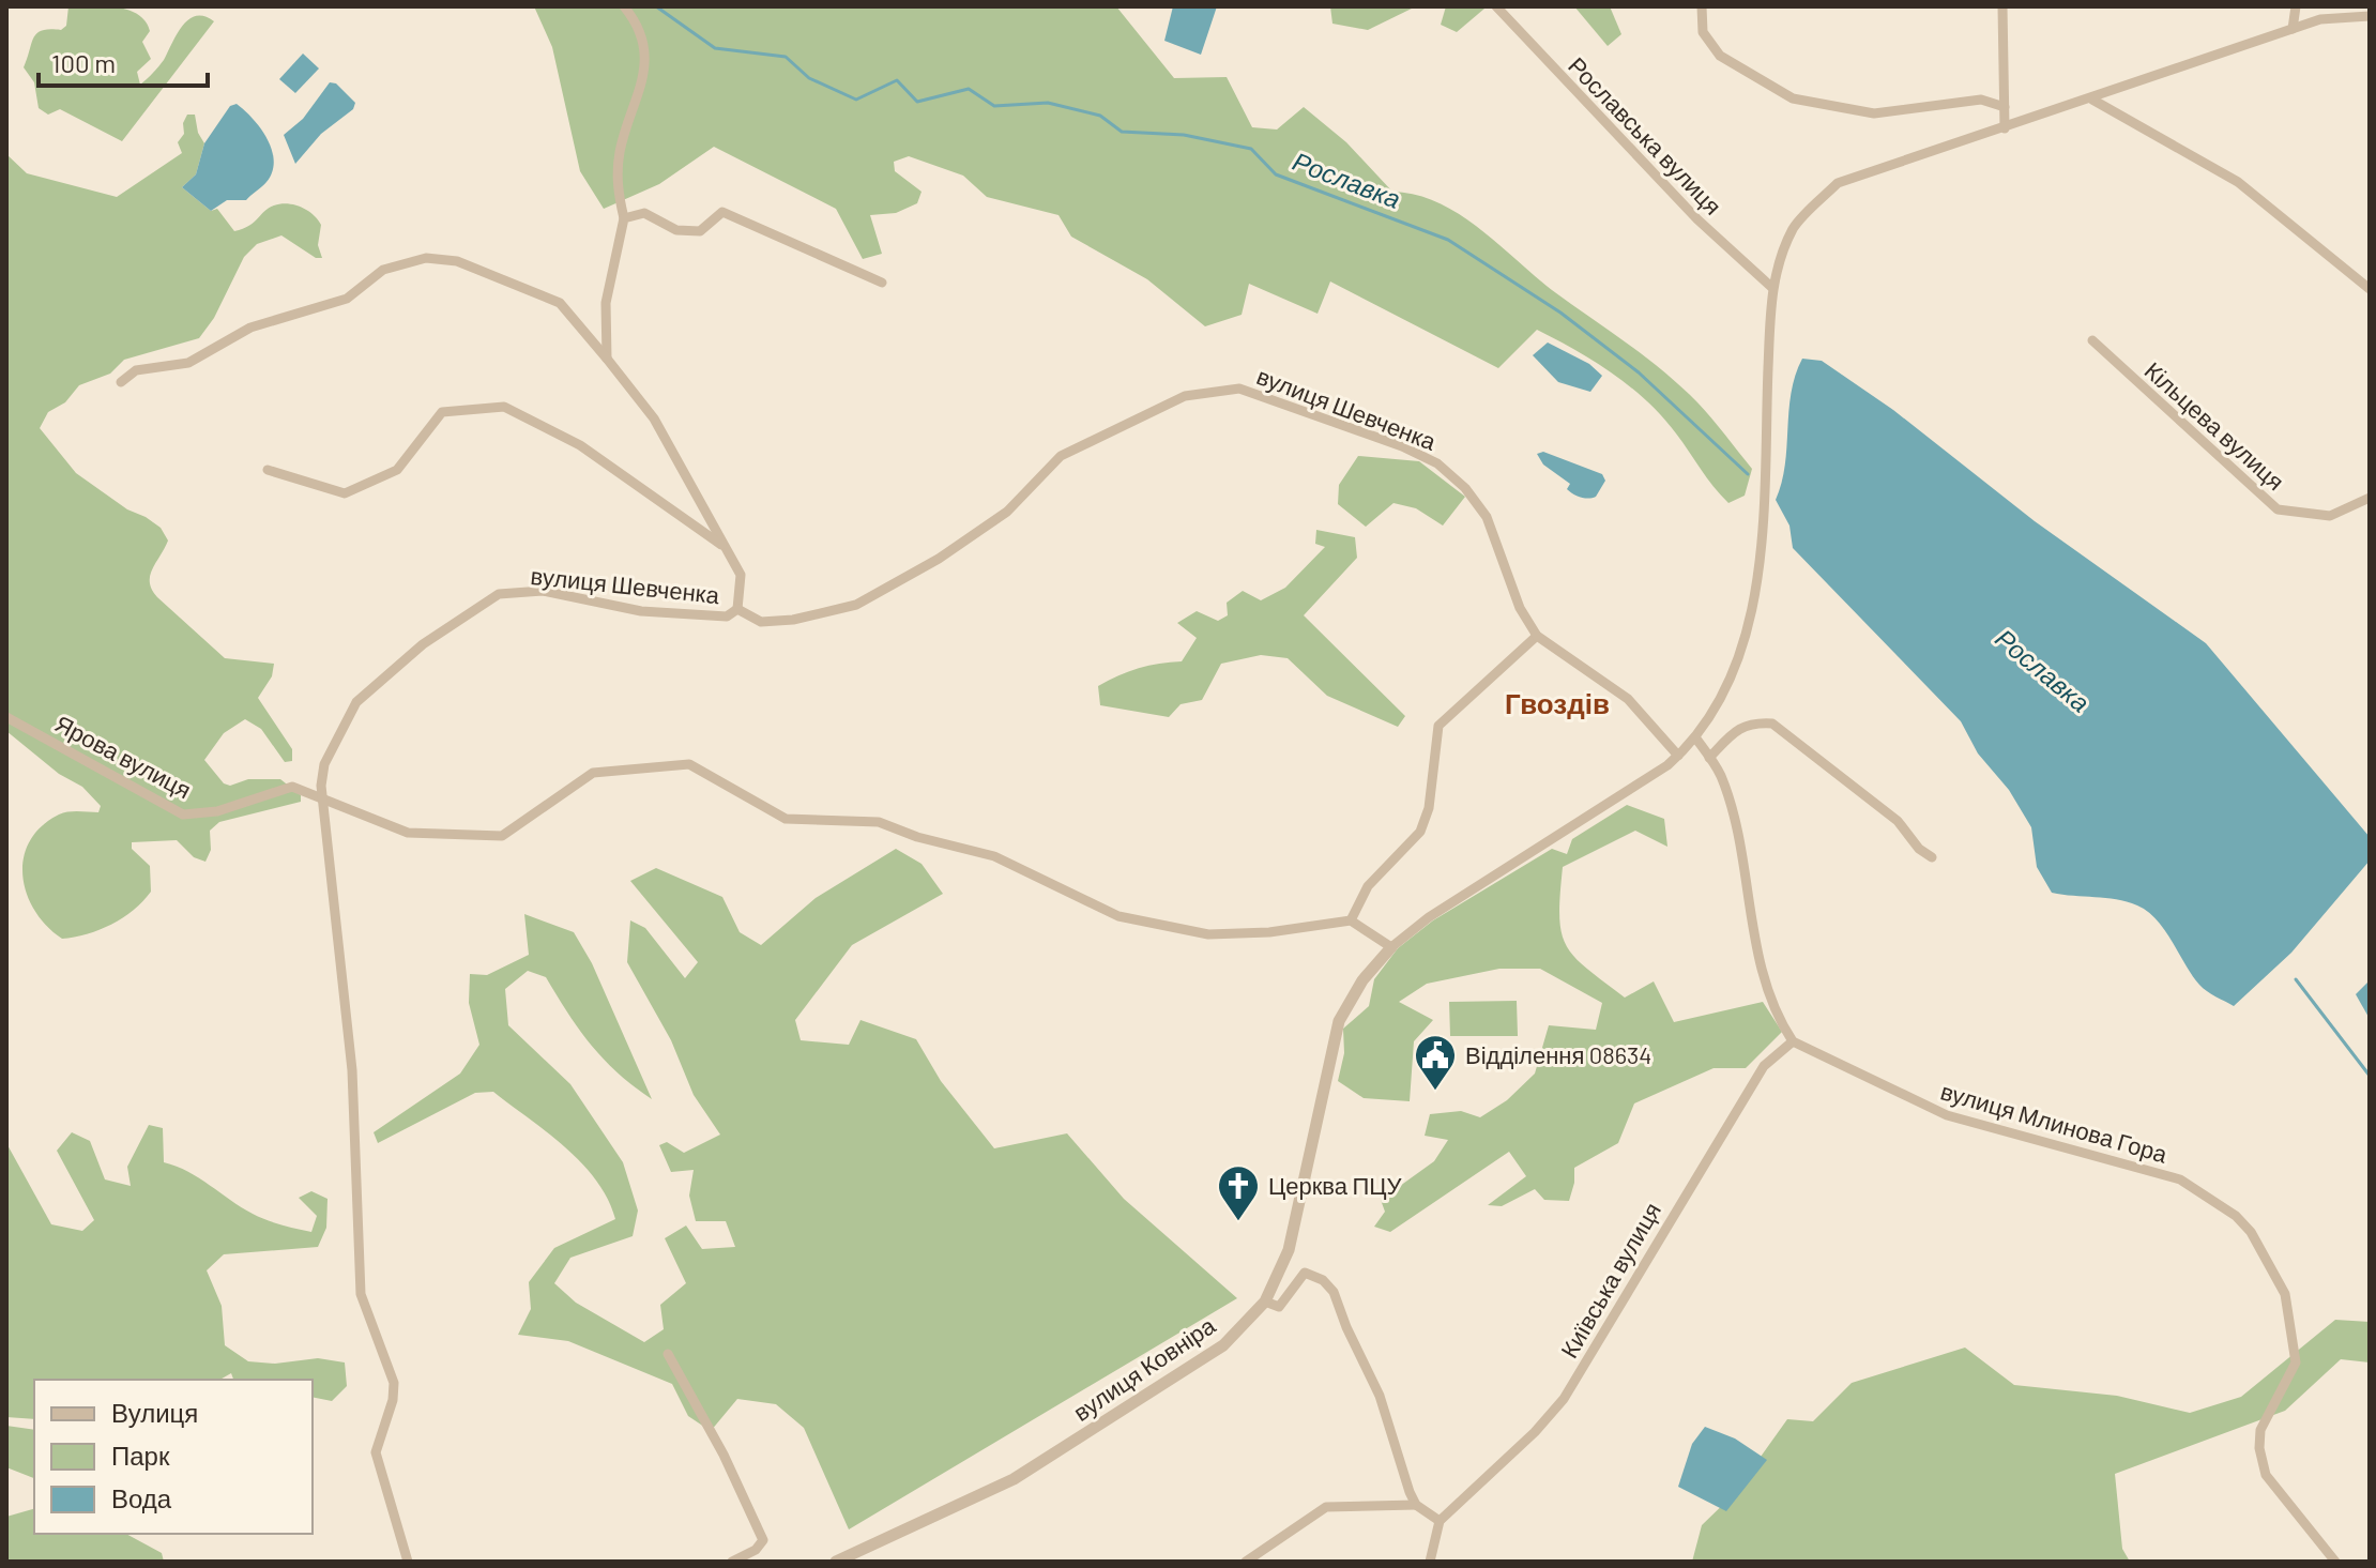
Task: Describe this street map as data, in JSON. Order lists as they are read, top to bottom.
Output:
{
  "streets": {
    "street": [
      "Рославська вулиця",
      "вулиця Шевченка",
      "Кільцева вулиця",
      "Ярова вулиця",
      "вулиця Млинова Гора",
      "Київська вулиця",
      "вулиця Ковніра"
    ]
  },
  "crossings": [
    ["вулиця Шевченка", "Ярова вулиця"],
    ["вулиця Млинова Гора", "Київська вулиця"]
  ],
  "districts": ["Гвоздів"],
  "water": ["Рославка"],
  "places": {
    "public building": ["Відділення 08634"],
    "church": ["Церква ПЦУ"]
  },
  "legend": ["Вулиця", "Парк", "Вода"],
  "scale_bar": "100 m"
}
